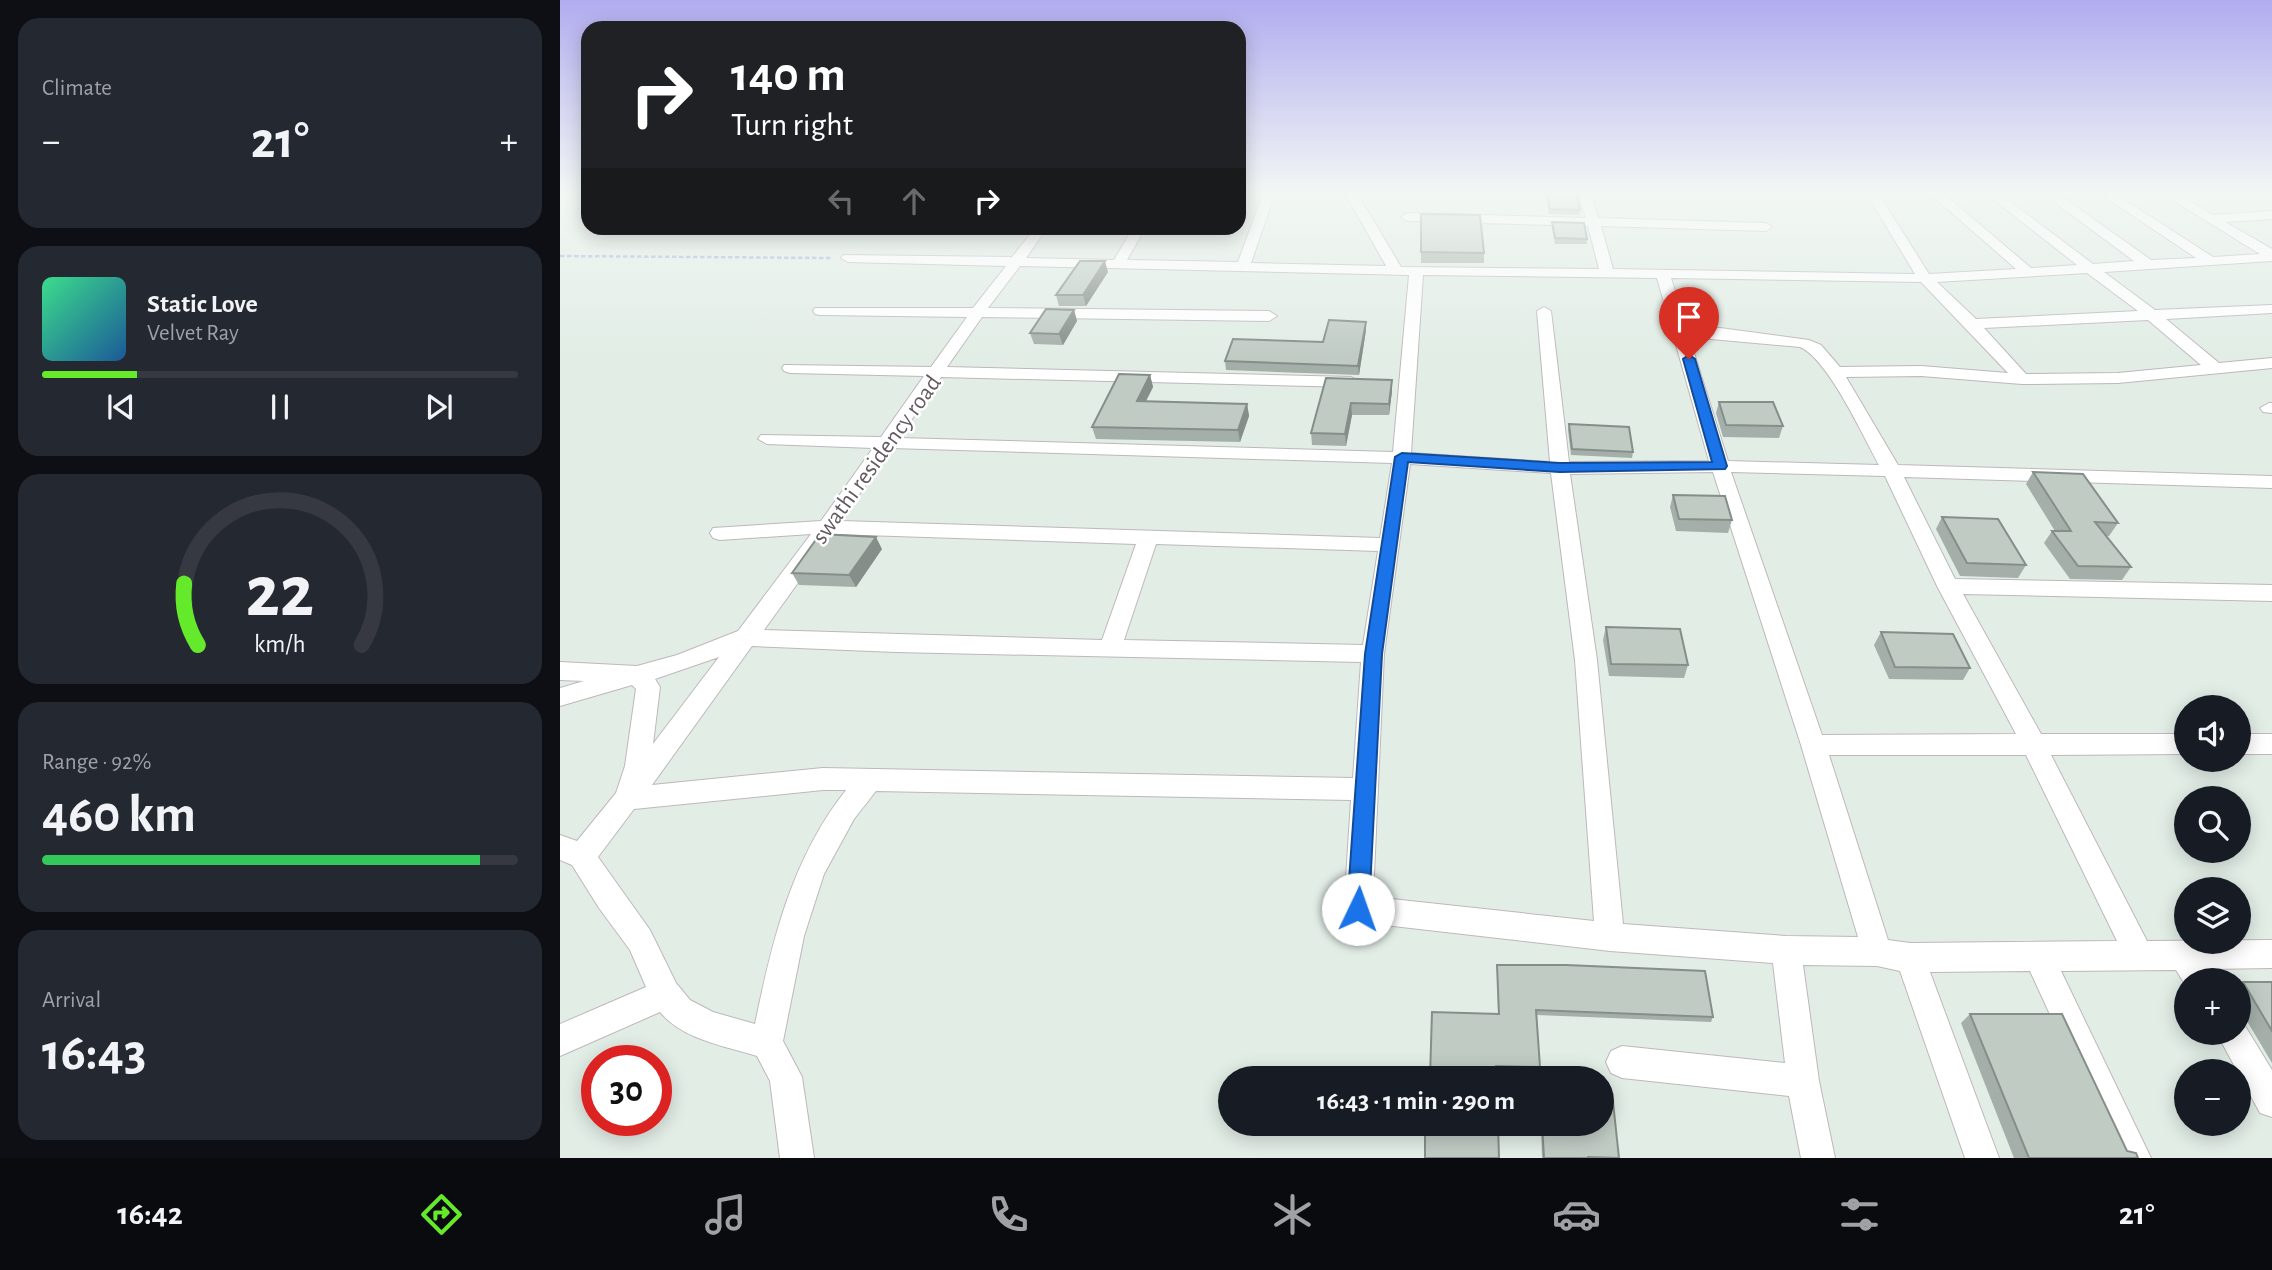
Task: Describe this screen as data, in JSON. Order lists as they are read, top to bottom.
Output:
{
  "streets": {
    "street": ["swathi residency road"]
  },
  "page": {
    "tile": [
      "Climate",
      ["Range · 92%", "460 km"],
      ["Arrival", "16:43"]
    ],
    "turn": ["140 m", "Turn right"],
    "heat": ["−", "21°", "+"],
    "song": ["Static Love", "Velvet Ray"],
    "map_buttons": ["+", "−"],
    "limit": "30",
    "trip": "16:43 · 1 min · 290 m",
    "tabs": ["16:42", "21°"],
    "gauge": ["22", "km/h"]
  }
}
